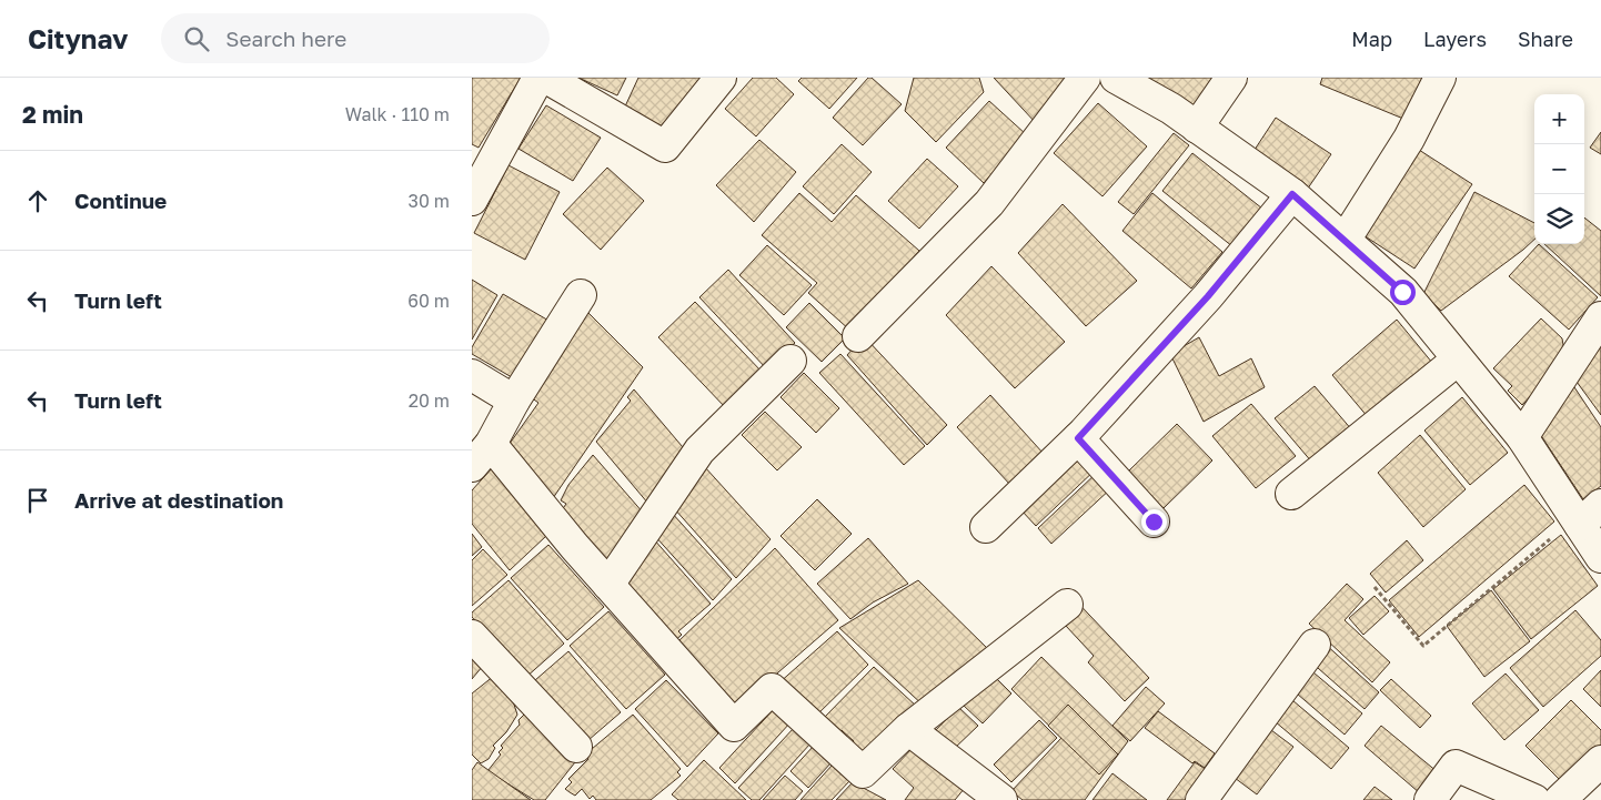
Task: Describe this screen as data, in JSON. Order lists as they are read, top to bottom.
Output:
{
  "page": {
    "header": "Citynav",
    "search": "Search here",
    "nav": ["Map", "Layers", "Share"],
    "heading": ["2 min", "Walk · 110 m"],
    "map_buttons": ["+", "−"],
    "list": [
      ["Continue", "30 m"],
      ["Turn left", "60 m"],
      ["Turn left", "20 m"],
      "Arrive at destination"
    ]
  }
}
